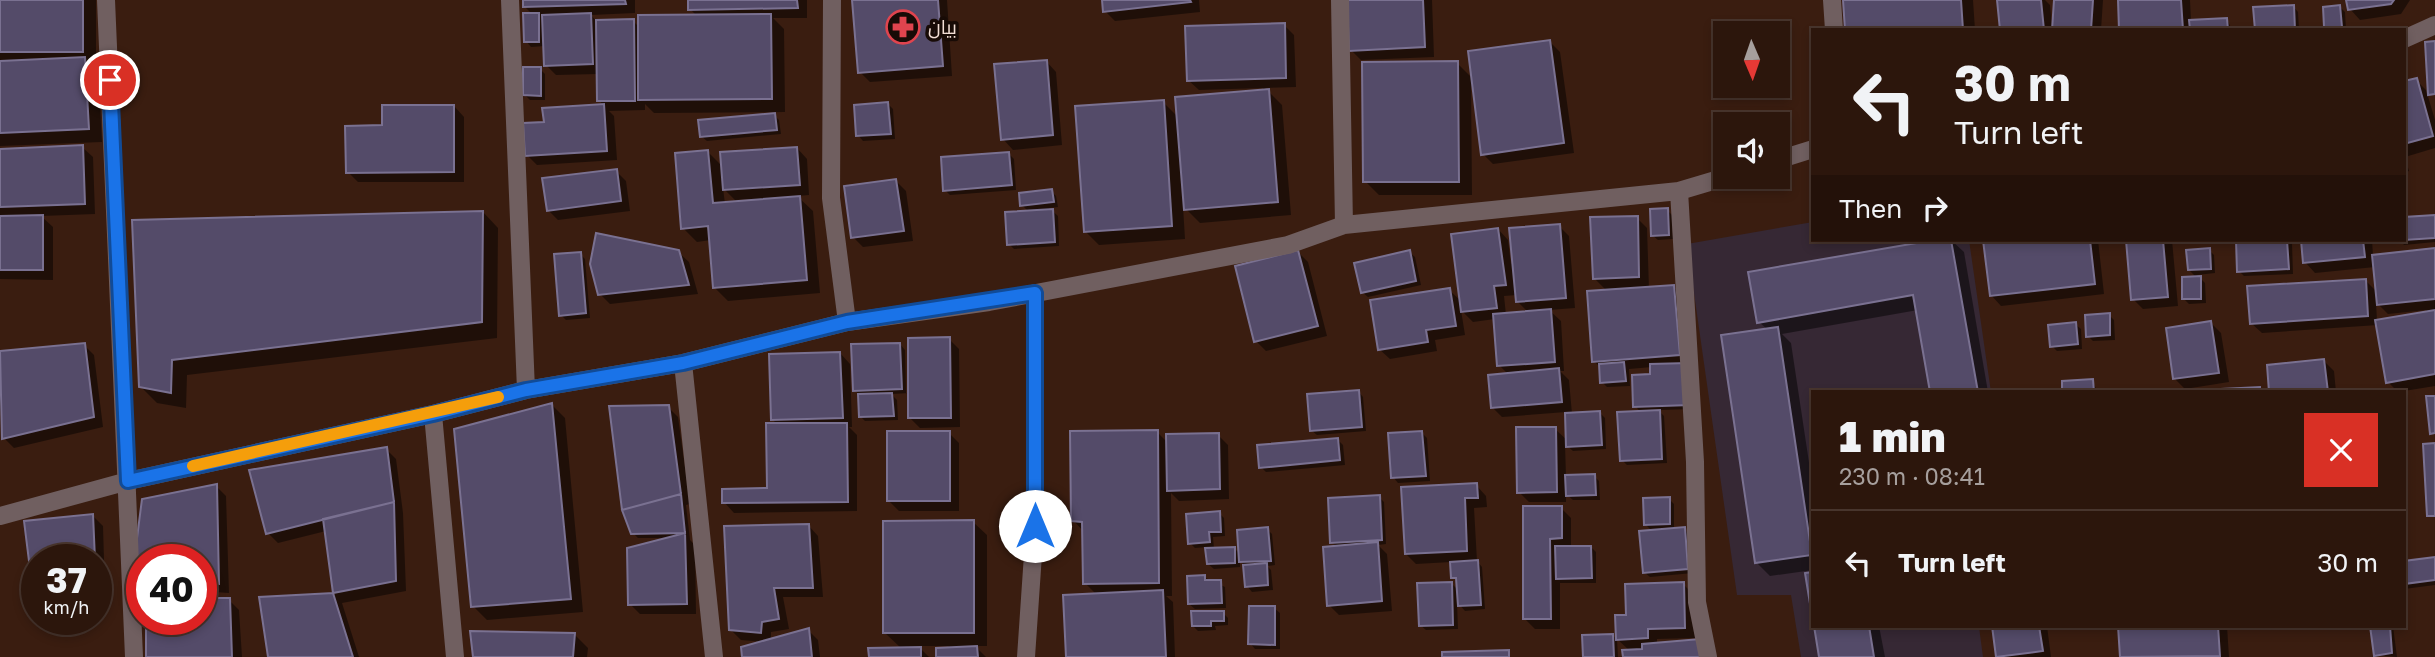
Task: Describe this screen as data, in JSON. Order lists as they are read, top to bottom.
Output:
{
  "places": {
    "pharmacy": ["بيان"]
  },
  "north": "bottom",
  "page": {
    "turn": ["30 m", "Turn left"],
    "then": "Then",
    "heading": ["1 min", "230 m · 08:41"],
    "list": [
      {
        "name": "Turn left",
        "value": "30 m"
      }
    ],
    "speed": "37 km/h",
    "limit": "40"
  }
}
